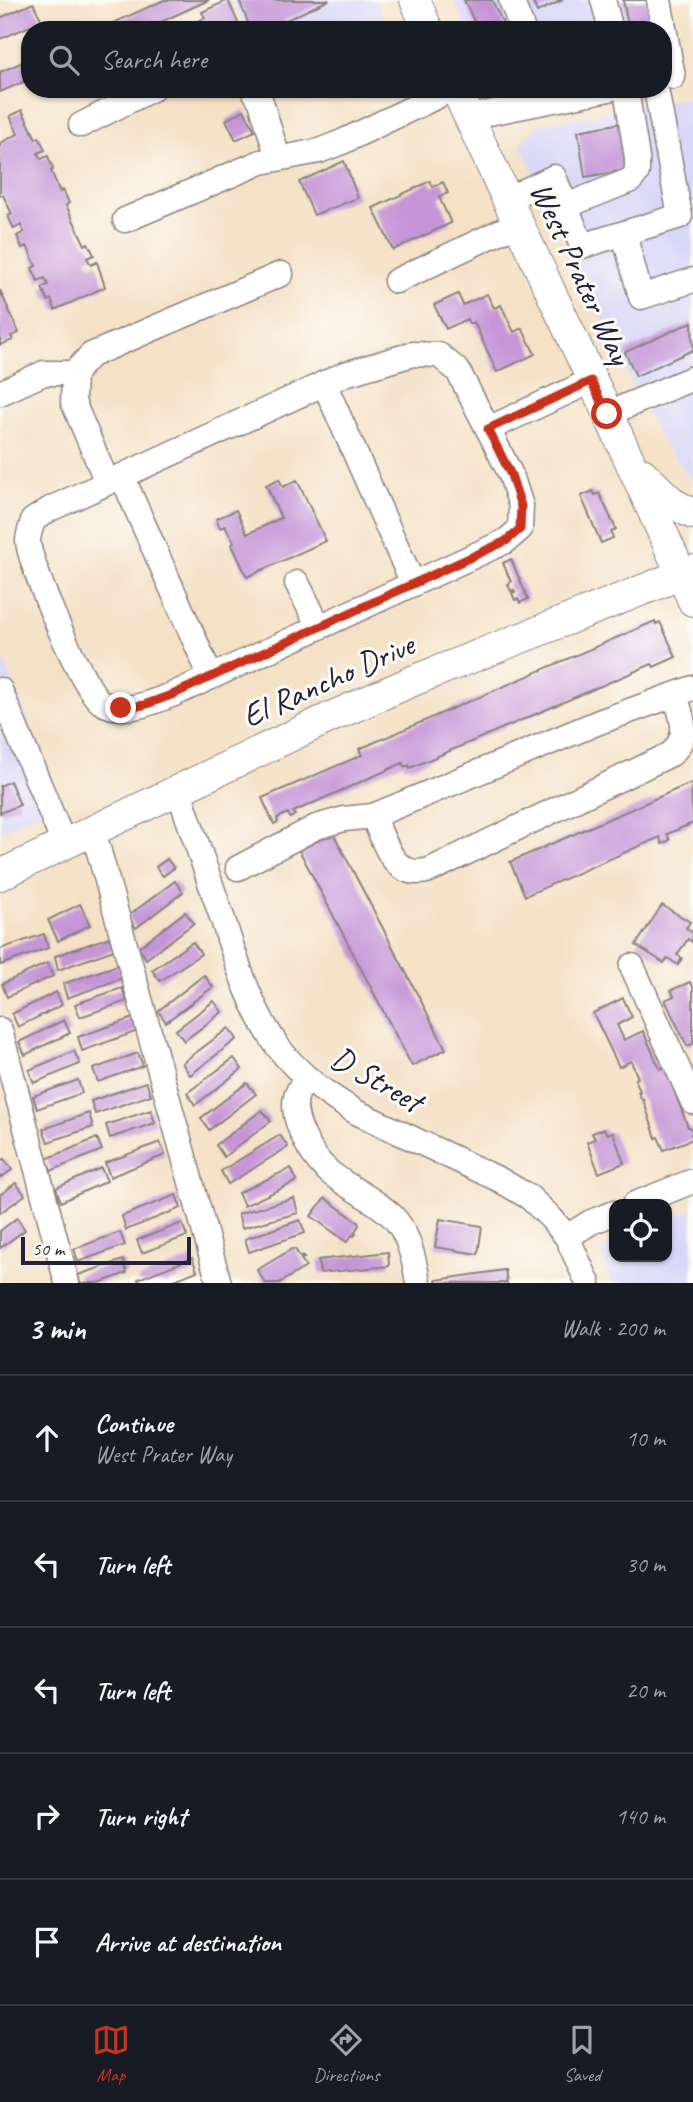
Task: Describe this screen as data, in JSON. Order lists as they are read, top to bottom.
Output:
{
  "streets": {
    "main road": ["West Prater Way", "El Rancho Drive"],
    "street": ["D Street"]
  },
  "crossings": [
    ["West Prater Way", "El Rancho Drive"],
    ["El Rancho Drive", "D Street"]
  ],
  "scale_bar": "50 m",
  "page": {
    "search": "Search here",
    "scale": "50 m",
    "heading": ["3 min", "Walk · 200 m"],
    "list": [
      ["Continue", "West Prater Way", "10 m"],
      ["Turn left", "30 m"],
      ["Turn left", "20 m"],
      ["Turn right", "140 m"],
      "Arrive at destination"
    ],
    "nav": ["Map", "Directions", "Saved"]
  }
}
